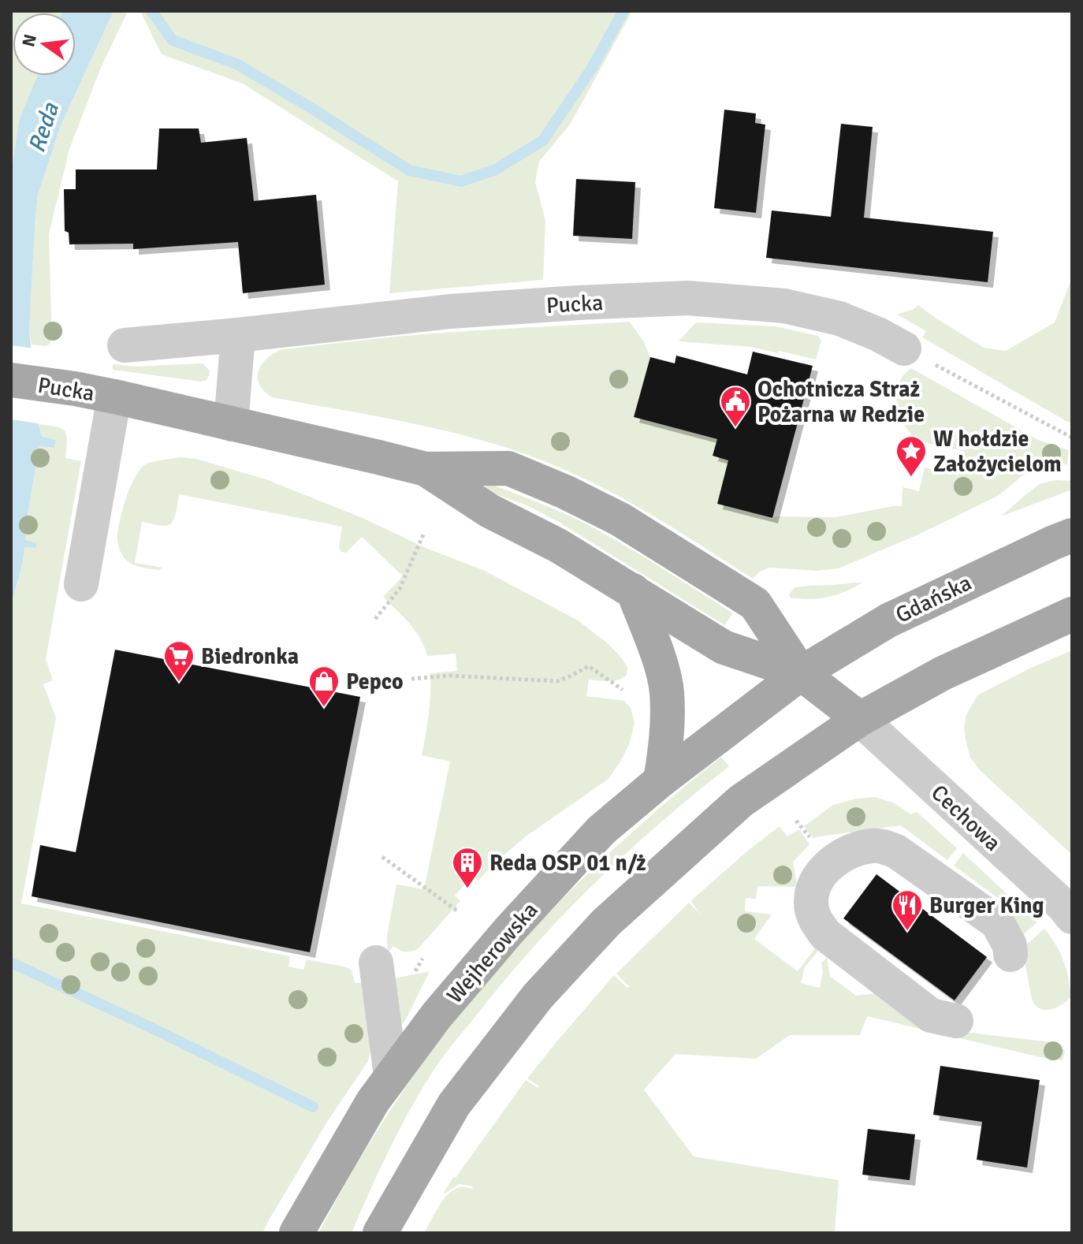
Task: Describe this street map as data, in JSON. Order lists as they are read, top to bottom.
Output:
{
  "streets": {
    "main road": ["Pucka", "Gdańska", "Wejherowska"],
    "street": ["Cechowa"]
  },
  "crossings": [
    ["Pucka", "Gdańska"],
    ["Pucka", "Cechowa"],
    ["Pucka", "Wejherowska"],
    ["Gdańska", "Wejherowska"]
  ],
  "water": ["Reda"],
  "places": {
    "public building": ["Ochotnicza Straż Pożarna w Redzie"],
    "place": ["W hołdzie Założycielom"],
    "supermarket": ["Biedronka"],
    "shop": ["Pepco"],
    "building": ["Reda OSP 01 n/ż"],
    "restaurant": ["Burger King"]
  },
  "north": "left"
}
